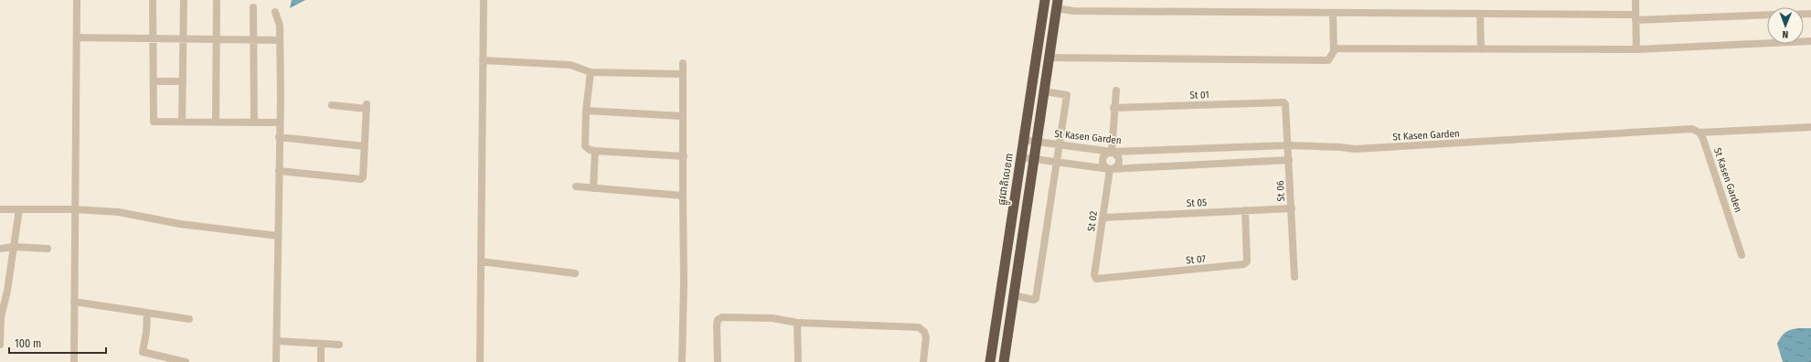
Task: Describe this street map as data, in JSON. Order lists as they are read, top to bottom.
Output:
{
  "streets": {
    "highway": ["ផ្លូវជាតិលេខ៣"],
    "street": [
      "St 01",
      "St Kasen Garden",
      "St 06",
      "St 05",
      "St 02",
      "St 07"
    ]
  },
  "crossings": [
    ["St 01", "St 06"],
    ["St Kasen Garden", "ផ្លូវជាតិលេខ៣"],
    ["St Kasen Garden", "St 06"],
    ["St Kasen Garden", "St 02"],
    ["St 06", "St 05"],
    ["St 05", "St 02"],
    ["St 05", "St 07"],
    ["St 02", "St 07"]
  ],
  "scale_bar": "100 m",
  "north": "bottom"
}
